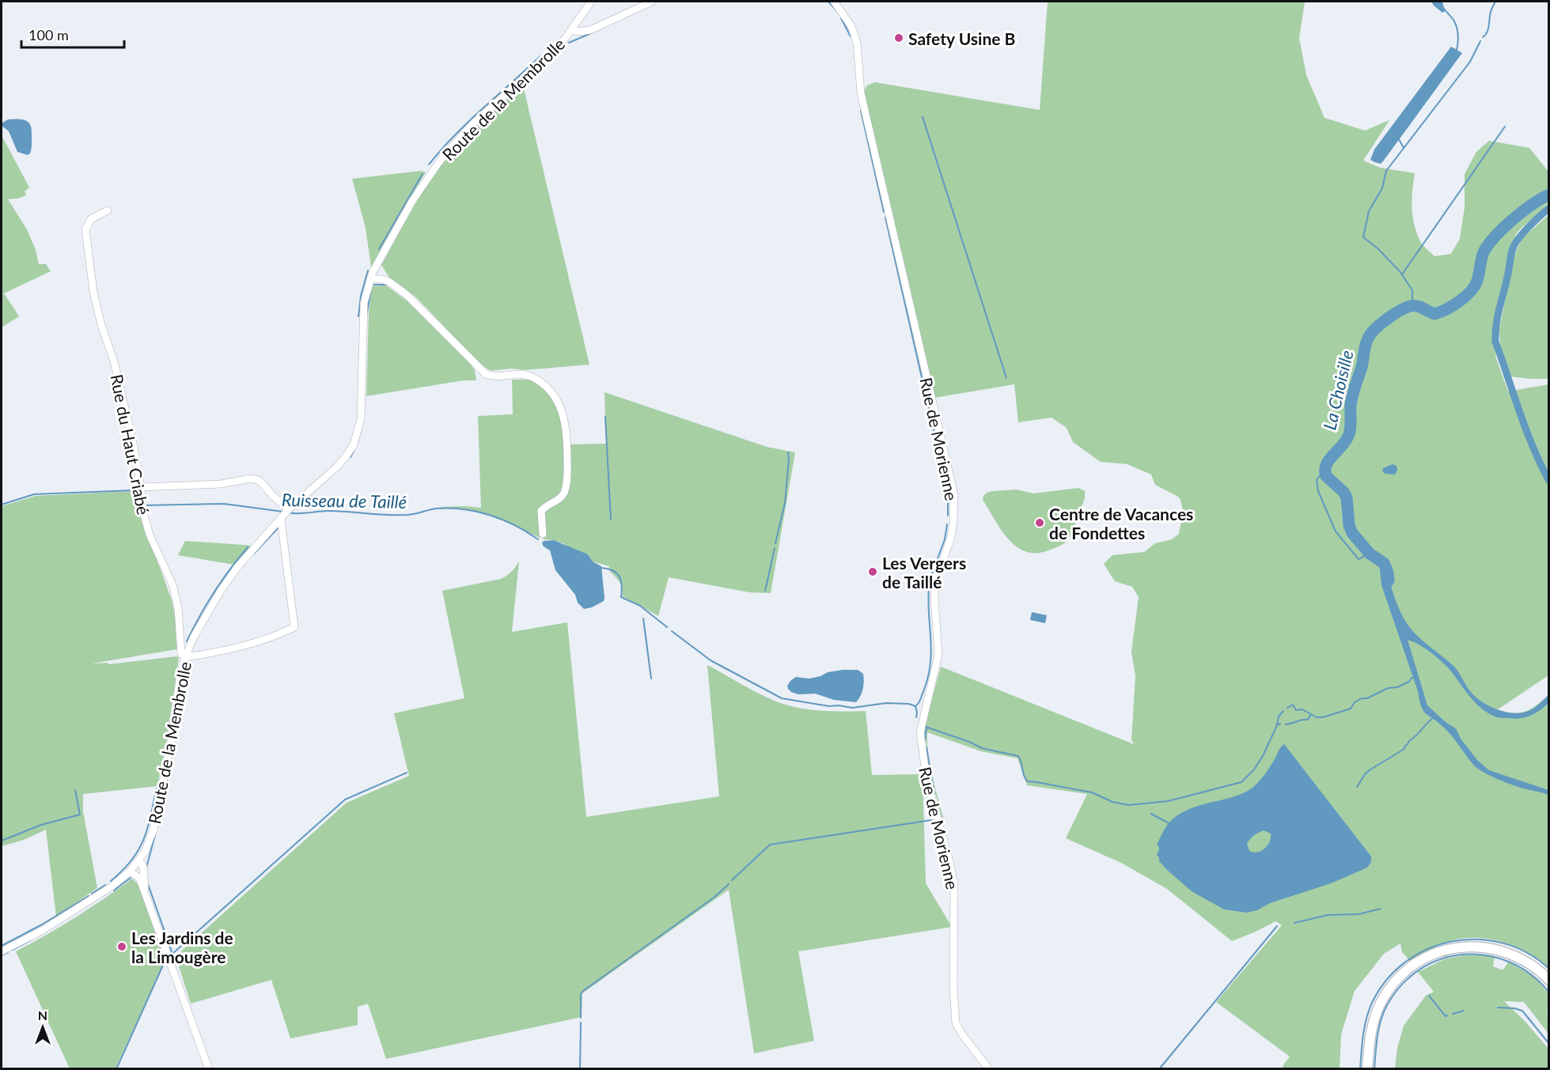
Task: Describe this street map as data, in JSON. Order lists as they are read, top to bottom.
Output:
{
  "streets": {
    "street": ["Route de la Membrolle", "Rue de Morienne", "Rue du Haut Criabé"]
  },
  "crossings": [
    ["Route de la Membrolle", "Rue du Haut Criabé"]
  ],
  "water": ["La Choisille", "Ruisseau de Taillé"],
  "places": [
    "Safety Usine B",
    "Centre de Vacances de Fondettes",
    "Les Vergers de Taillé",
    "Les Jardins de la Limougère"
  ],
  "scale_bar": "100 m",
  "north": "top"
}
